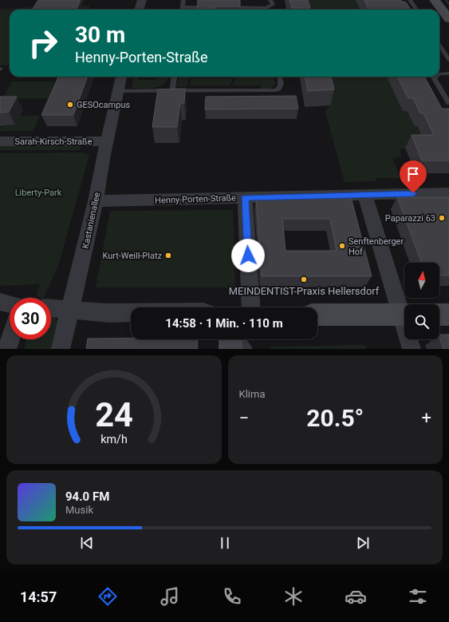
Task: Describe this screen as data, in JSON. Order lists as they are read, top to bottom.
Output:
{
  "streets": {
    "street": ["Sarah-Kirsch-Straße", "Henny-Porten-Straße", "Kastanienallee"]
  },
  "crossings": [
    ["Sarah-Kirsch-Straße", "Kastanienallee"],
    ["Henny-Porten-Straße", "Kastanienallee"]
  ],
  "parks": ["Liberty-Park"],
  "places": [
    "GESOcampus",
    "Paparazzi 63",
    "Senftenberger Hof",
    "Kurt-Weill-Platz",
    "MEINDENTIST-Praxis Hellersdorf"
  ],
  "north": "top",
  "page": {
    "turn": ["30 m", "Henny-Porten-Straße"],
    "limit": "30",
    "trip": "14:58 · 1 Min. · 110 m",
    "tile": "Klima",
    "heat": ["−", "20.5°", "+"],
    "song": ["94.0 FM", "Musik"],
    "tabs": "14:57",
    "gauge": ["24", "km/h"]
  }
}
